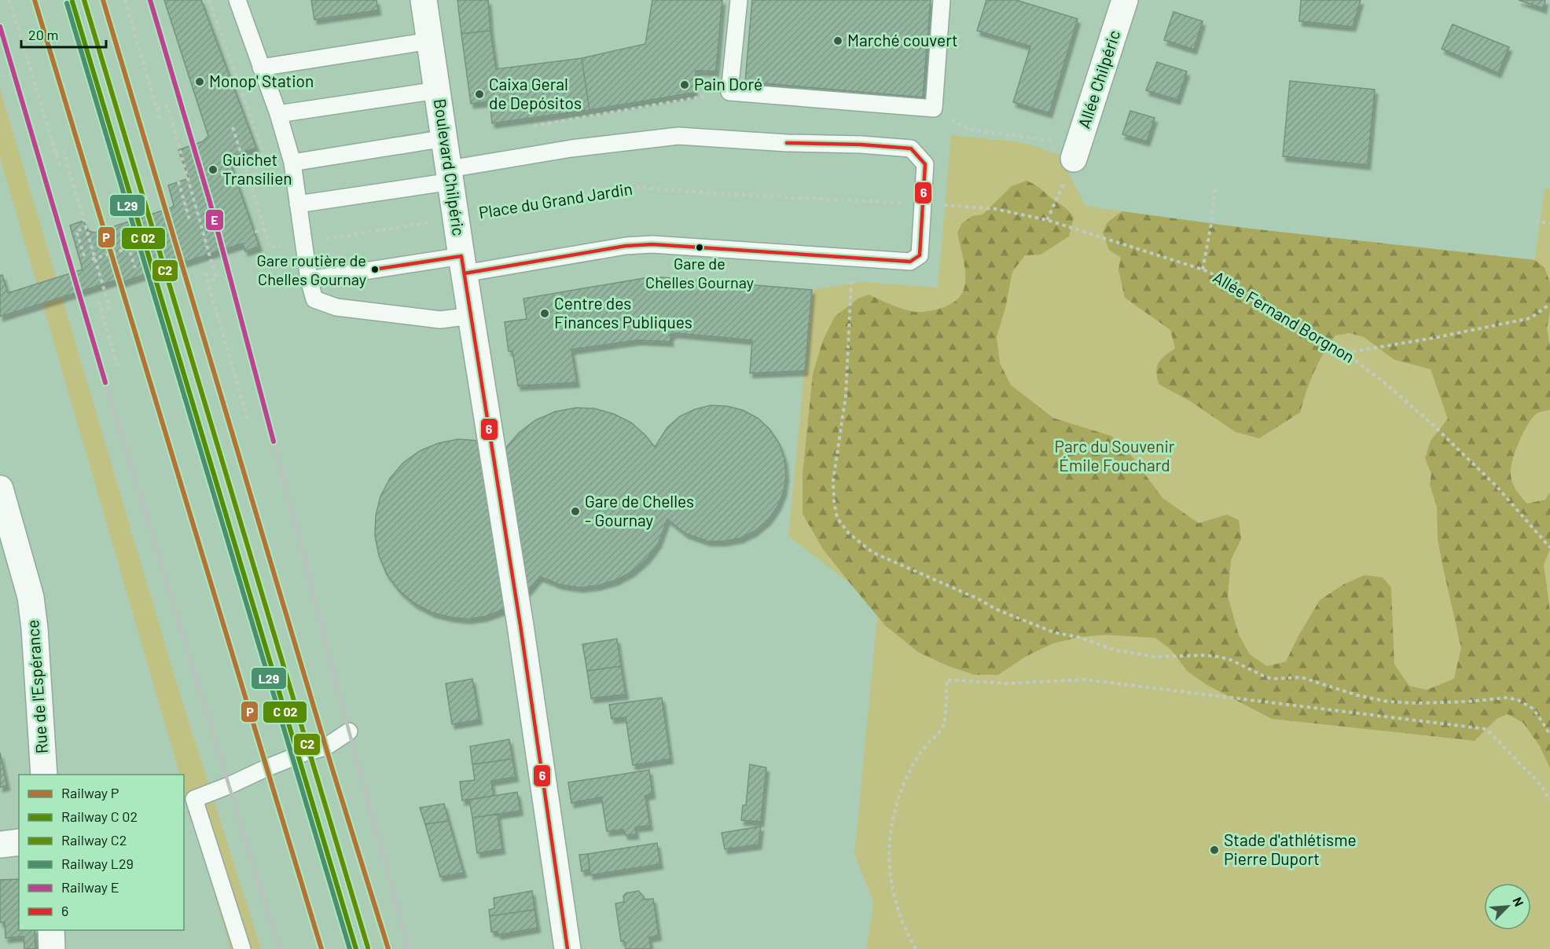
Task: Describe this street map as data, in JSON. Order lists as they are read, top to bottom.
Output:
{
  "streets": {
    "street": ["Allée Chilpéric", "Boulevard Chilpéric", "Rue de l'Espérance"],
    "path": ["Place du Grand Jardin", "Allée Fernand Borgnon"]
  },
  "crossings": [
    ["Boulevard Chilpéric", "Place du Grand Jardin"],
    ["Place du Grand Jardin", "Allée Fernand Borgnon"]
  ],
  "parks": ["Parc du Souvenir Émile Fouchard"],
  "places": [
    "Marché couvert",
    "Monop' Station",
    "Pain Doré",
    "Caixa Geral de Depósitos",
    "Guichet Transilien",
    "Gare de Chelles Gournay",
    "Gare routière de Chelles Gournay",
    "Centre des Finances Publiques",
    "Gare de Chelles - Gournay",
    "Stade d'athlétisme Pierre Duport"
  ],
  "lines": [
    "rail line P",
    "rail line C2",
    "rail line E",
    "rail line L29",
    "transit line 6"
  ],
  "legend": [
    "Railway P",
    "Railway C 02",
    "Railway C2",
    "Railway L29",
    "Railway E",
    "6"
  ],
  "scale_bar": "20 m",
  "north": "top right"
}
